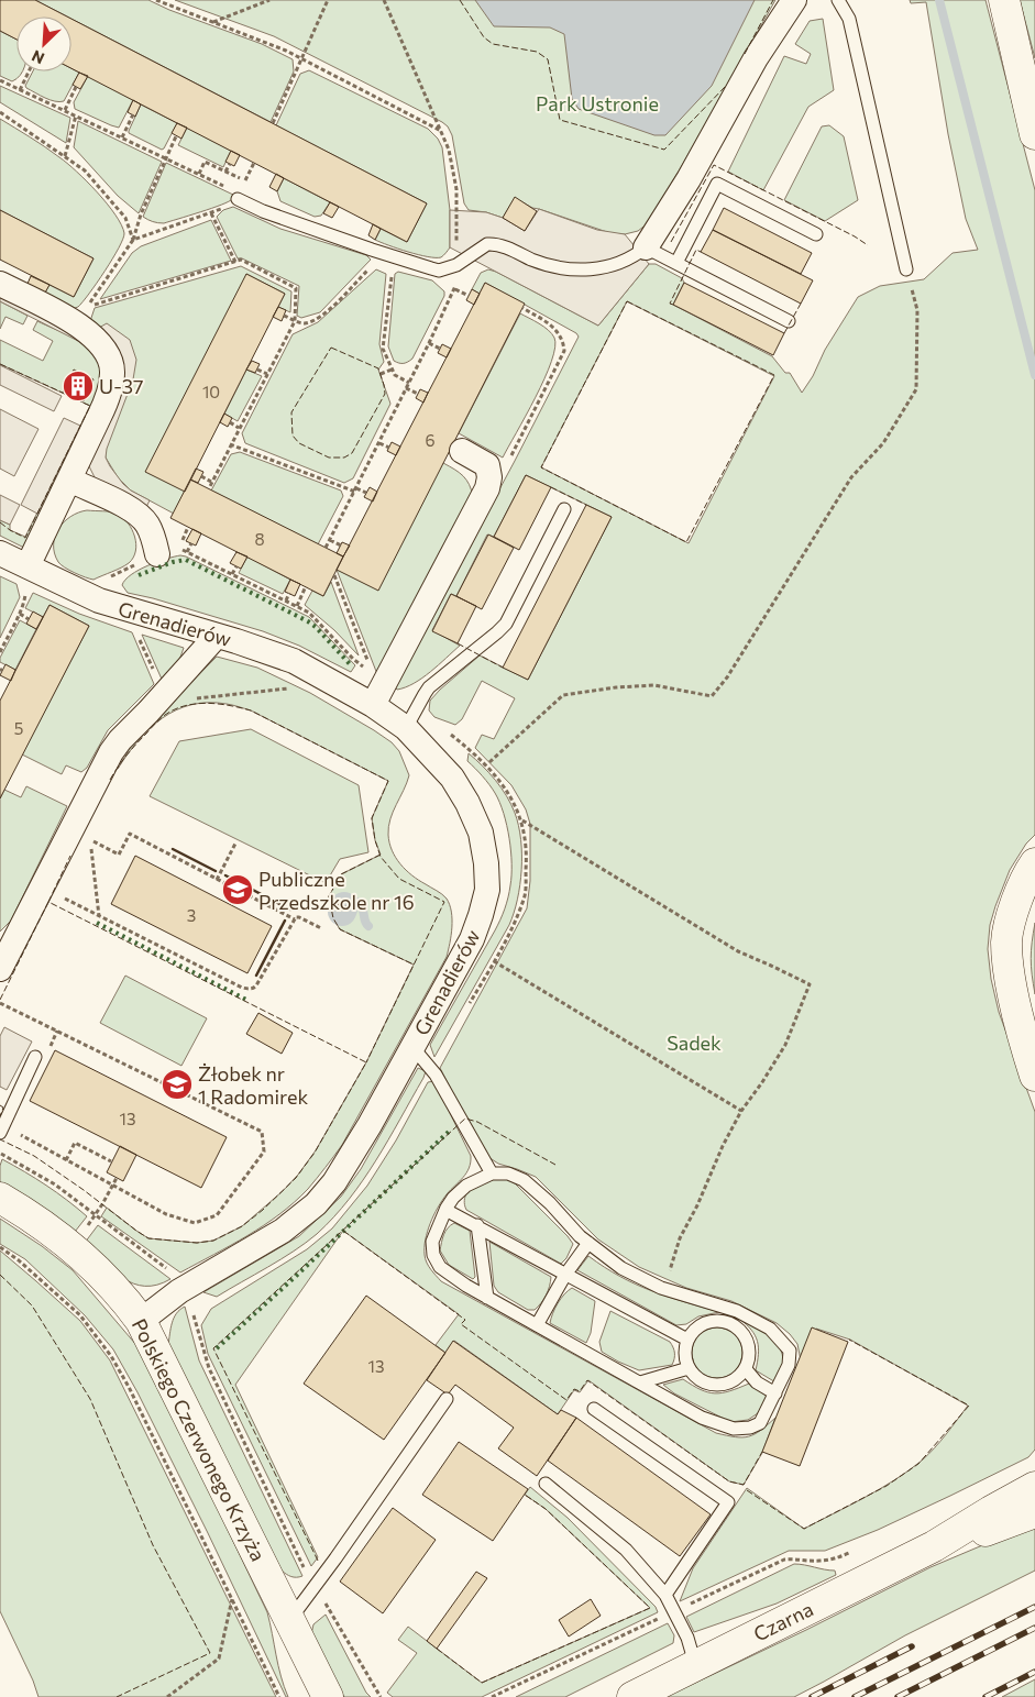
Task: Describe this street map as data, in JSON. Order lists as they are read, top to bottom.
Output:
{
  "streets": {
    "street": ["Grenadierów", "Polskiego Czerwonego Krzyża", "Czarna"]
  },
  "crossings": [
    ["Grenadierów", "Polskiego Czerwonego Krzyża"]
  ],
  "parks": ["Park Ustronie", "Sadek"],
  "places": {
    "building": ["U-37"],
    "school or university": ["Publiczne Przedszkole nr 16", "Żłobek nr 1 Radomirek"]
  },
  "house_numbers": [
    "10",
    "6",
    "8",
    "5",
    "3",
    "13",
    "13"
  ],
  "north": "bottom left"
}
